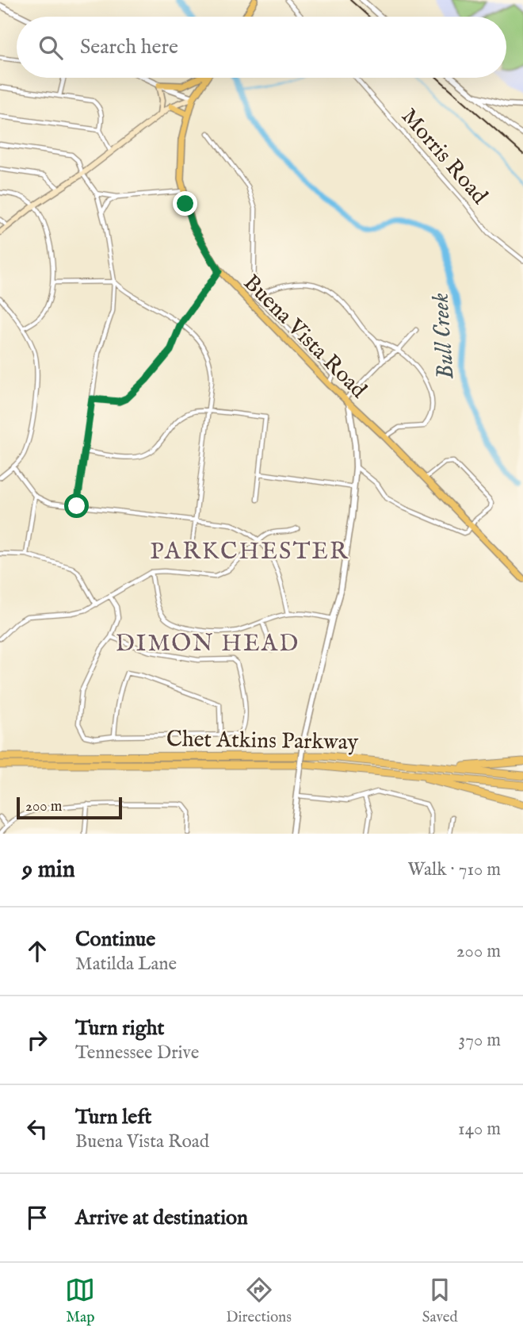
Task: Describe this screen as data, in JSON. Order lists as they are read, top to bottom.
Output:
{
  "streets": {
    "highway": ["Chet Atkins Parkway"],
    "main road": ["Buena Vista Road"],
    "street": ["Morris Road"]
  },
  "districts": ["PARKCHESTER", "DIMON HEAD"],
  "water": ["Bull Creek"],
  "scale_bar": "200 m",
  "page": {
    "search": "Search here",
    "scale": "200 m",
    "heading": ["9 min", "Walk · 710 m"],
    "list": [
      ["Continue", "Matilda Lane", "200 m"],
      ["Turn right", "Tennessee Drive", "370 m"],
      ["Turn left", "Buena Vista Road", "140 m"],
      "Arrive at destination"
    ],
    "nav": ["Map", "Directions", "Saved"]
  }
}
